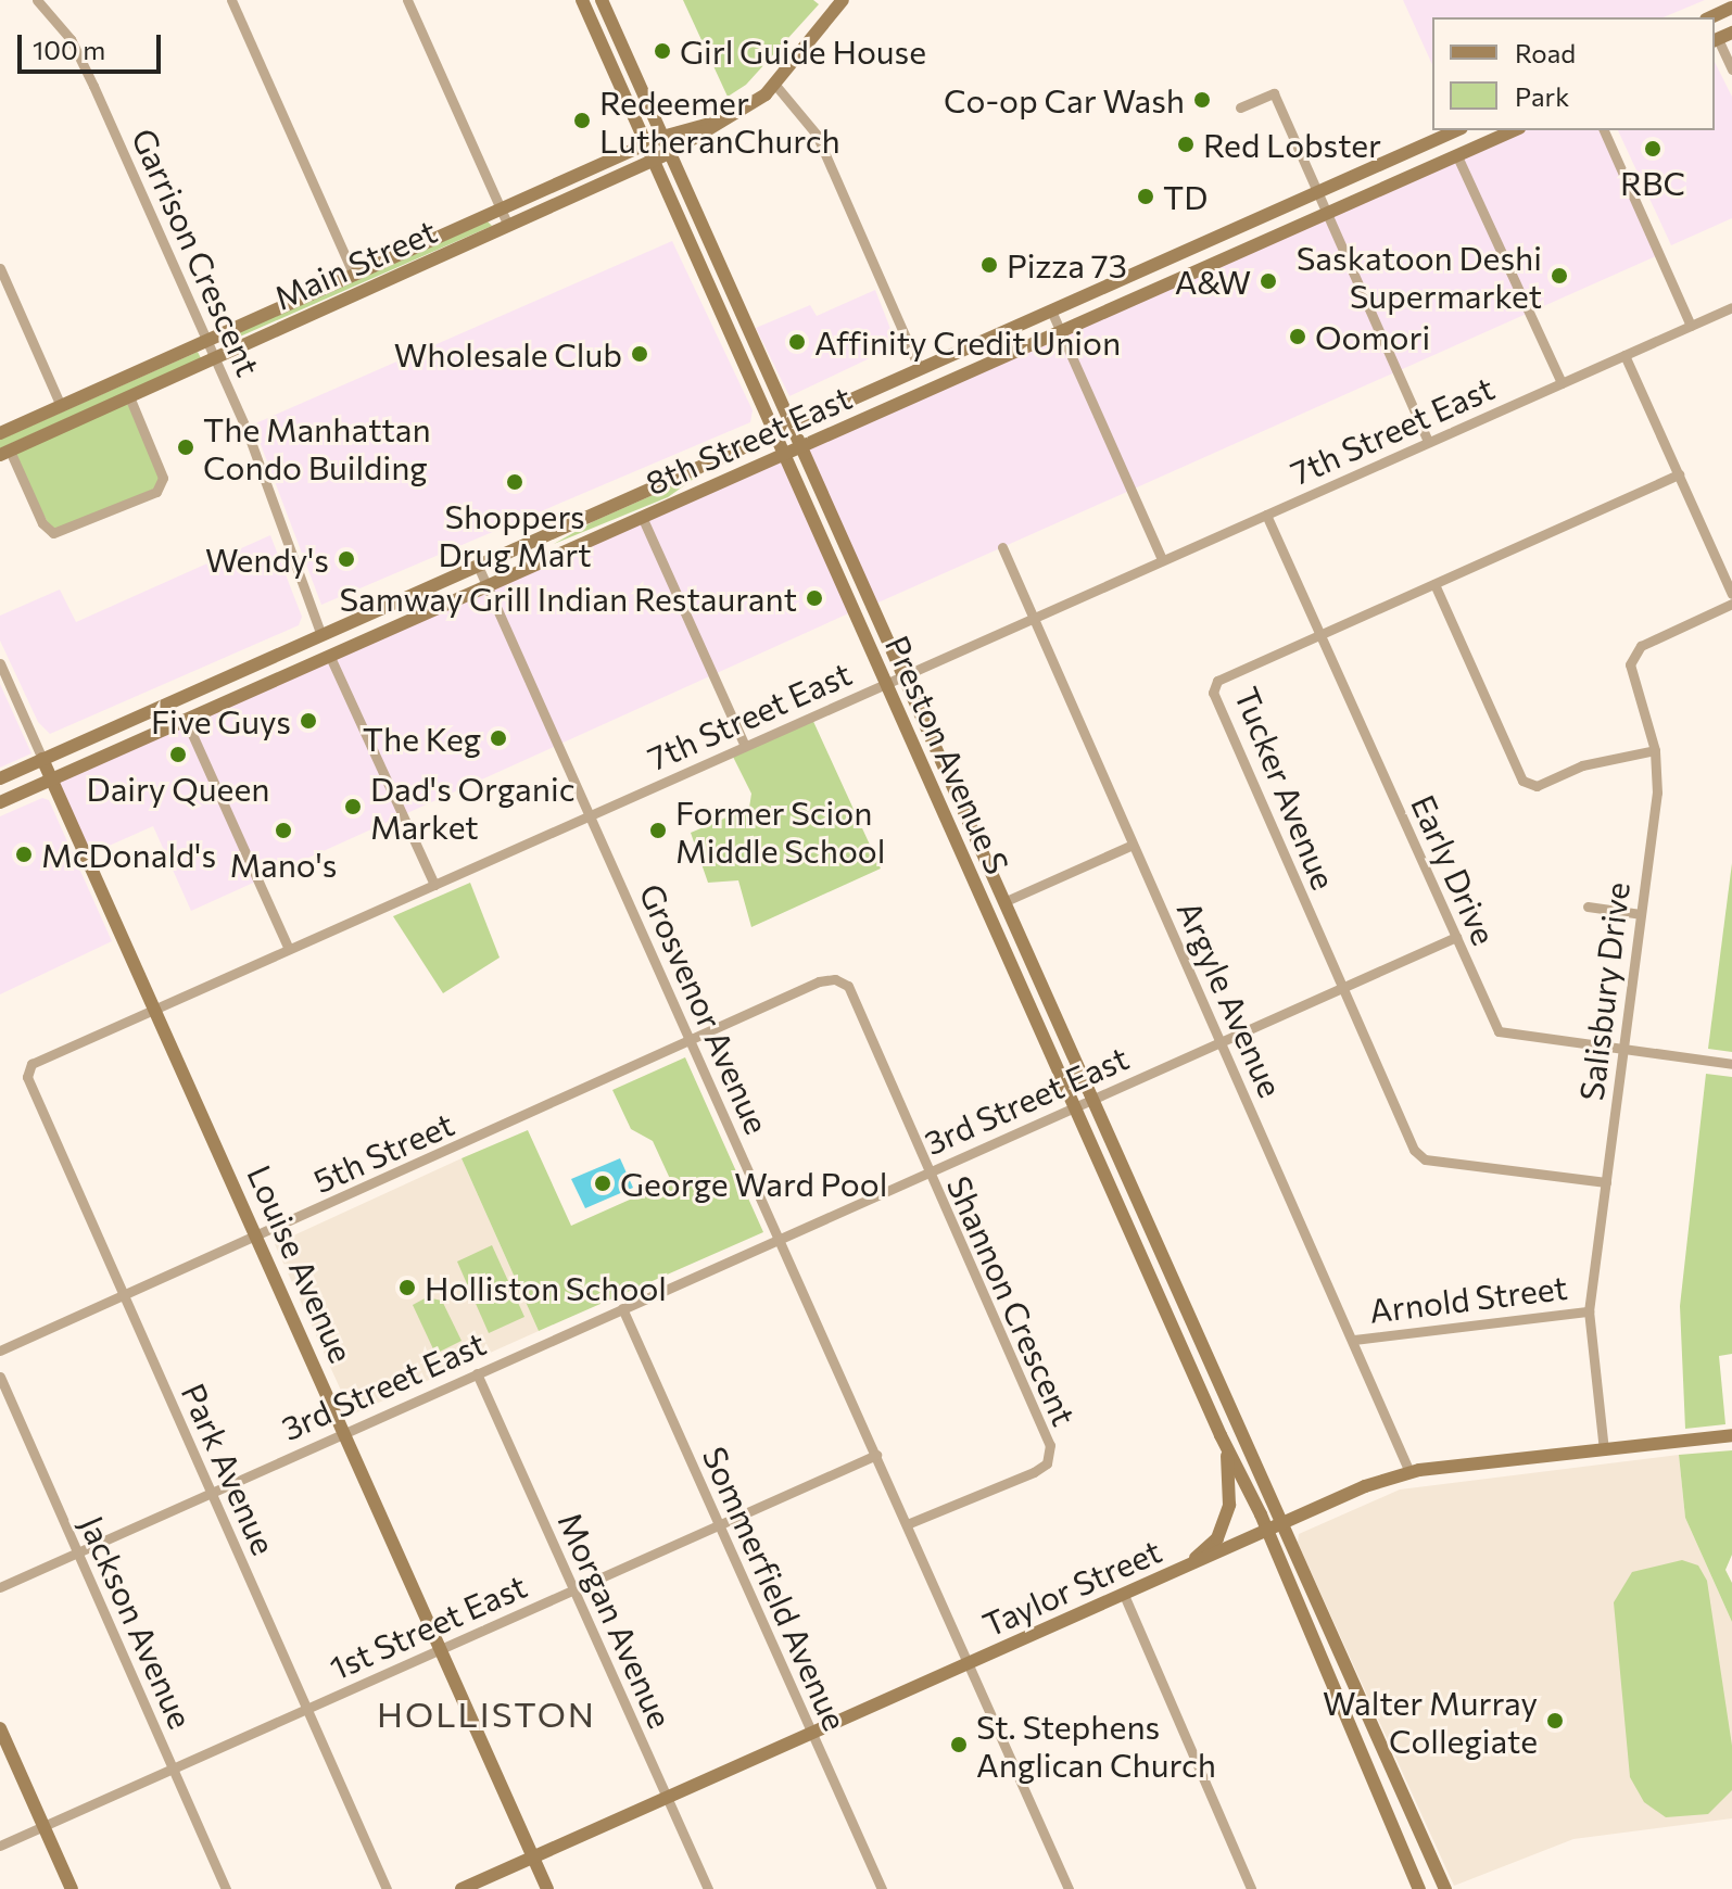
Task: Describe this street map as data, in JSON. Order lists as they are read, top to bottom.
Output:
{
  "streets": {
    "main road": [
      "Main Street",
      "8th Street East",
      "Preston Avenue S",
      "Louise Avenue",
      "Taylor Street"
    ],
    "street": [
      "Garrison Crescent",
      "7th Street East",
      "Tucker Avenue",
      "Early Drive",
      "Salisbury Drive",
      "Argyle Avenue",
      "Grosvenor Avenue",
      "3rd Street East",
      "5th Street",
      "Arnold Street",
      "Shannon Crescent",
      "Park Avenue",
      "Sommerfield Avenue",
      "Morgan Avenue",
      "Jackson Avenue",
      "1st Street East"
    ]
  },
  "crossings": [
    ["Garrison Crescent", "Main Street"],
    ["Garrison Crescent", "8th Street East"],
    ["Main Street", "Preston Avenue S"],
    ["7th Street East", "Preston Avenue S"],
    ["7th Street East", "Early Drive"],
    ["7th Street East", "Argyle Avenue"],
    ["7th Street East", "Grosvenor Avenue"],
    ["7th Street East", "Louise Avenue"],
    ["7th Street East", "Park Avenue"],
    ["8th Street East", "Preston Avenue S"],
    ["8th Street East", "Grosvenor Avenue"],
    ["8th Street East", "Louise Avenue"],
    ["Preston Avenue S", "3rd Street East"],
    ["Preston Avenue S", "Taylor Street"],
    ["Tucker Avenue", "Early Drive"],
    ["Tucker Avenue", "Salisbury Drive"],
    ["Tucker Avenue", "3rd Street East"],
    ["Early Drive", "Salisbury Drive"],
    ["Early Drive", "3rd Street East"],
    ["Salisbury Drive", "Arnold Street"],
    ["Salisbury Drive", "Taylor Street"],
    ["Argyle Avenue", "3rd Street East"],
    ["Argyle Avenue", "Arnold Street"],
    ["Argyle Avenue", "Taylor Street"],
    ["Grosvenor Avenue", "3rd Street East"],
    ["Grosvenor Avenue", "5th Street"],
    ["Grosvenor Avenue", "Shannon Crescent"],
    ["Grosvenor Avenue", "Taylor Street"],
    ["Grosvenor Avenue", "1st Street East"],
    ["3rd Street East", "Louise Avenue"],
    ["3rd Street East", "Shannon Crescent"],
    ["3rd Street East", "Park Avenue"],
    ["3rd Street East", "Sommerfield Avenue"],
    ["3rd Street East", "Morgan Avenue"],
    ["3rd Street East", "Jackson Avenue"],
    ["5th Street", "Louise Avenue"],
    ["5th Street", "Shannon Crescent"],
    ["5th Street", "Park Avenue"],
    ["Louise Avenue", "Taylor Street"],
    ["Louise Avenue", "1st Street East"],
    ["Park Avenue", "1st Street East"],
    ["Taylor Street", "Sommerfield Avenue"],
    ["Taylor Street", "Morgan Avenue"],
    ["Sommerfield Avenue", "1st Street East"],
    ["Morgan Avenue", "1st Street East"],
    ["Jackson Avenue", "1st Street East"]
  ],
  "districts": ["HOLLISTON"],
  "places": [
    "Girl Guide House",
    "Co-op Car Wash",
    "Redeemer LutheranChurch",
    "Red Lobster",
    "RBC",
    "TD",
    "Pizza 73",
    "Saskatoon Deshi Supermarket",
    "A&W",
    "Oomori",
    "Affinity Credit Union",
    "Wholesale Club",
    "The Manhattan Condo Building",
    "Shoppers Drug Mart",
    "Wendy's",
    "Samway Grill Indian Restaurant",
    "Five Guys",
    "The Keg",
    "Dairy Queen",
    "Dad's Organic Market",
    "Mano's",
    "Former Scion Middle School",
    "McDonald's",
    "George Ward Pool",
    "Holliston School",
    "Walter Murray Collegiate",
    "St. Stephens Anglican Church"
  ],
  "legend": ["Road", "Park"],
  "scale_bar": "100 m"
}
